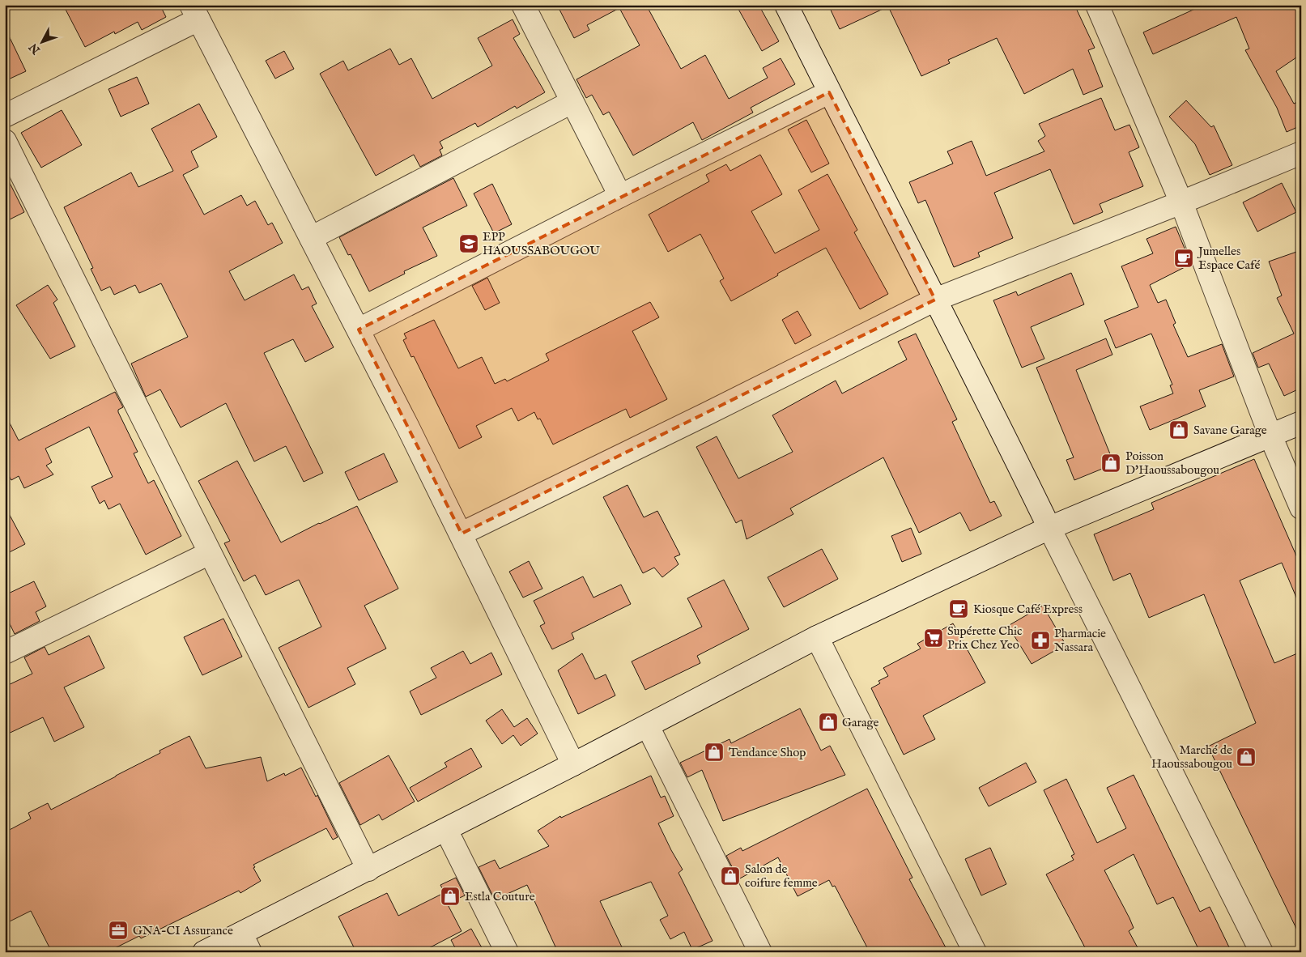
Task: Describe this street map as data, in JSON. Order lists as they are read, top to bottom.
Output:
{
  "places": {
    "school or university": ["EPP HAOUSSABOUGOU"],
    "cafe": ["Jumelles Espace Café", "Kiosque Café Express"],
    "shop": [
      "Savane Garage",
      "Poisson D'Haoussabougou",
      "Garage",
      "Tendance Shop",
      "Marché de Haoussabougou",
      "Salon de coifure femme",
      "Estla Couture"
    ],
    "supermarket": ["Supérette Chic Prix Chez Yeo"],
    "pharmacy": ["Pharmacie Nassara"],
    "office": ["GNA-CI Assurance"]
  },
  "north": "bottom left"
}
